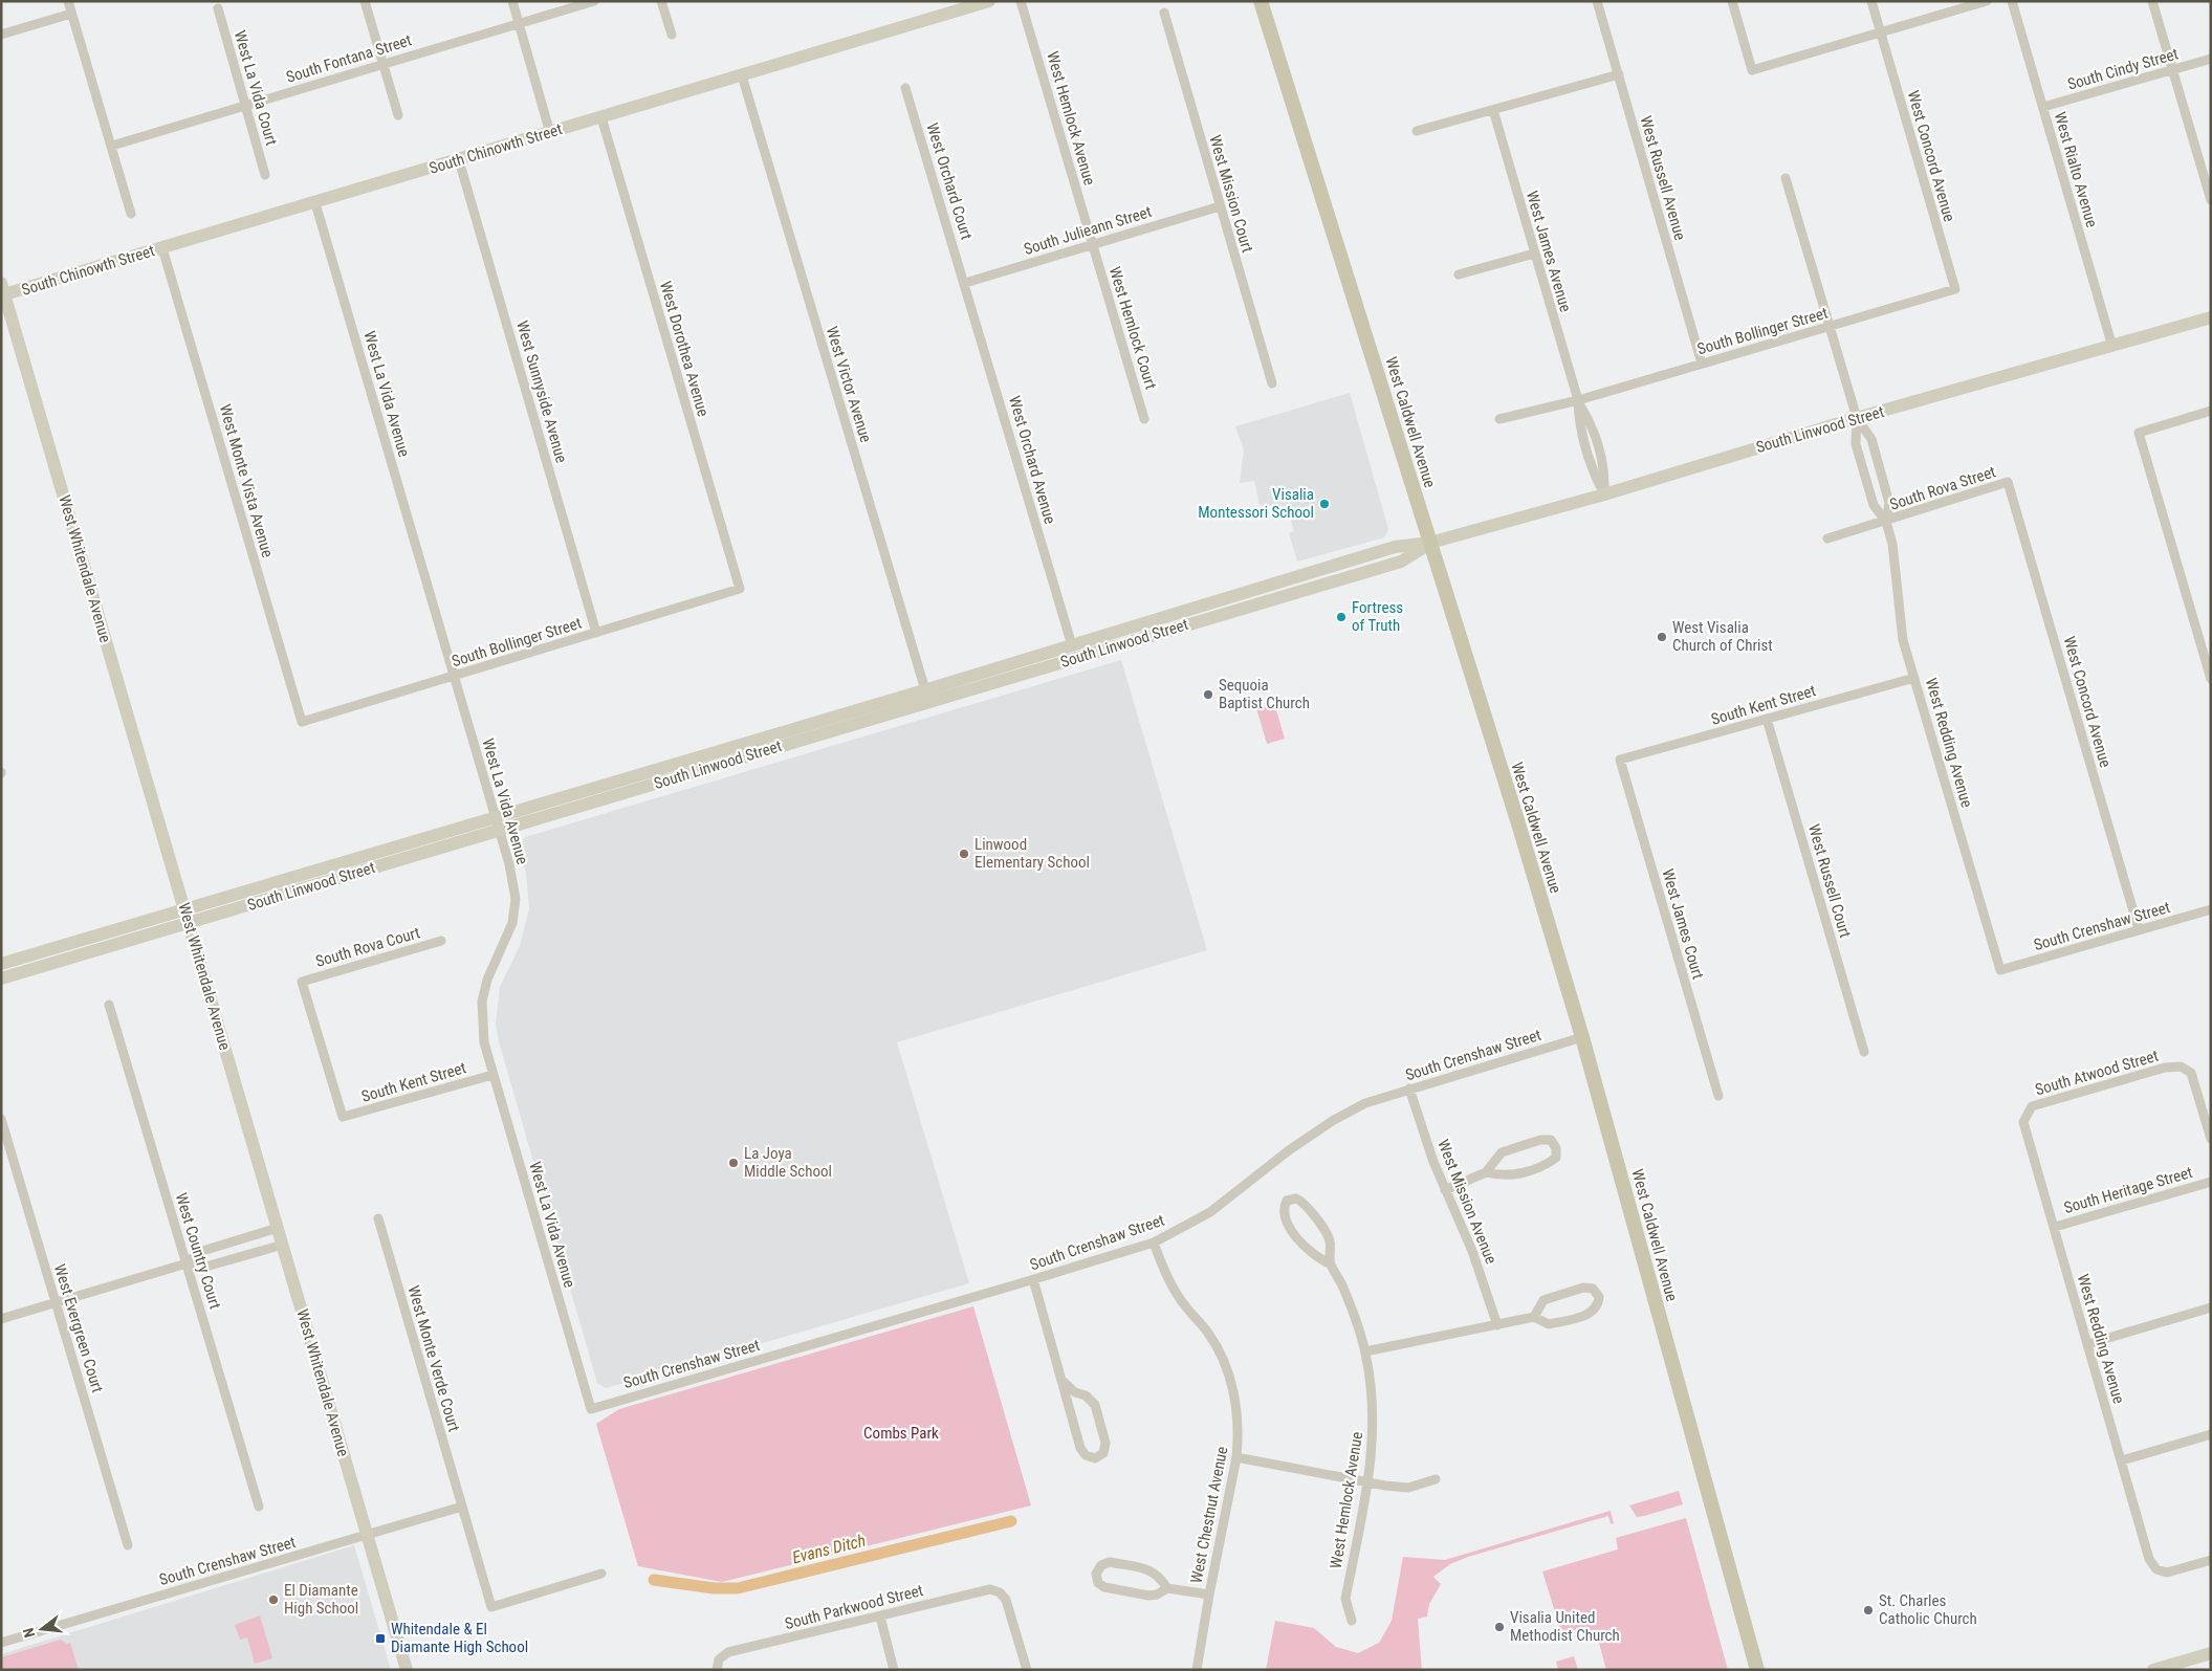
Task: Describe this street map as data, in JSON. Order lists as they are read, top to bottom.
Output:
{
  "streets": {
    "main road": ["West Caldwell Avenue"],
    "street": [
      "South Fontana Street",
      "South Cindy Street",
      "West La Vida Court",
      "West Hemlock Avenue",
      "South Chinowth Street",
      "West Concord Avenue",
      "West Rialto Avenue",
      "West Russell Avenue",
      "West Orchard Court",
      "West Mission Court",
      "South Julieann Street",
      "West James Avenue",
      "West Hemlock Court",
      "South Bollinger Street",
      "West Dorothea Avenue",
      "West Victor Avenue",
      "West Sunnyside Avenue",
      "West La Vida Avenue",
      "South Linwood Street",
      "West Orchard Avenue",
      "West Monte Vista Avenue",
      "South Rova Street",
      "West Whitendale Avenue",
      "South Kent Street",
      "West Redding Avenue",
      "West Russell Court",
      "West James Court",
      "South Crenshaw Street",
      "South Rova Court",
      "South Atwood Street",
      "South Heritage Street",
      "West Mission Avenue",
      "West Country Court",
      "West Evergreen Court",
      "West Monte Verde Court",
      "West Chestnut Avenue",
      "South Parkwood Street"
    ]
  },
  "crossings": [
    ["South Fontana Street", "West La Vida Court"],
    ["South Cindy Street", "West Rialto Avenue"],
    ["West Hemlock Avenue", "South Julieann Street"],
    ["West Hemlock Avenue", "West Hemlock Court"],
    ["South Chinowth Street", "West Dorothea Avenue"],
    ["South Chinowth Street", "West Victor Avenue"],
    ["South Chinowth Street", "West Sunnyside Avenue"],
    ["South Chinowth Street", "West La Vida Avenue"],
    ["South Chinowth Street", "West Monte Vista Avenue"],
    ["South Chinowth Street", "West Whitendale Avenue"],
    ["West Concord Avenue", "South Bollinger Street"],
    ["West Concord Avenue", "South Rova Street"],
    ["West Concord Avenue", "South Crenshaw Street"],
    ["West Rialto Avenue", "South Linwood Street"],
    ["West Russell Avenue", "South Bollinger Street"],
    ["West Orchard Court", "South Julieann Street"],
    ["West Orchard Court", "West Orchard Avenue"],
    ["West Mission Court", "South Julieann Street"],
    ["South Julieann Street", "West Hemlock Court"],
    ["South Julieann Street", "West Orchard Avenue"],
    ["West James Avenue", "South Bollinger Street"],
    ["West James Avenue", "South Linwood Street"],
    ["South Bollinger Street", "West Dorothea Avenue"],
    ["South Bollinger Street", "West Sunnyside Avenue"],
    ["South Bollinger Street", "West La Vida Avenue"],
    ["South Bollinger Street", "West Monte Vista Avenue"],
    ["South Bollinger Street", "West Redding Avenue"],
    ["West Victor Avenue", "South Linwood Street"],
    ["West La Vida Avenue", "South Linwood Street"],
    ["West La Vida Avenue", "South Kent Street"],
    ["West La Vida Avenue", "South Crenshaw Street"],
    ["West Caldwell Avenue", "South Linwood Street"],
    ["West Caldwell Avenue", "South Crenshaw Street"],
    ["South Linwood Street", "West Orchard Avenue"],
    ["South Linwood Street", "West Whitendale Avenue"],
    ["South Linwood Street", "West Redding Avenue"],
    ["South Rova Street", "West Redding Avenue"],
    ["West Whitendale Avenue", "South Crenshaw Street"],
    ["South Kent Street", "West Redding Avenue"],
    ["South Kent Street", "West Russell Court"],
    ["South Kent Street", "West James Court"],
    ["South Kent Street", "South Rova Court"],
    ["West Redding Avenue", "South Crenshaw Street"],
    ["West Redding Avenue", "South Atwood Street"],
    ["West Redding Avenue", "South Heritage Street"],
    ["South Crenshaw Street", "West Mission Avenue"],
    ["South Crenshaw Street", "West Monte Verde Court"],
    ["South Crenshaw Street", "West Chestnut Avenue"]
  ],
  "water": ["Evans Ditch"],
  "parks": ["Combs Park"],
  "places": {
    "other": [
      "Visalia Montessori School",
      "Fortress of Truth",
      "West Visalia Church of Christ",
      "Sequoia Baptist Church",
      "Linwood Elementary School",
      "La Joya Middle School",
      "El Diamante High School",
      "St. Charles Catholic Church",
      "Visalia United Methodist Church"
    ],
    "transit": ["Whitendale & El Diamante High School"]
  },
  "north": "left"
}
